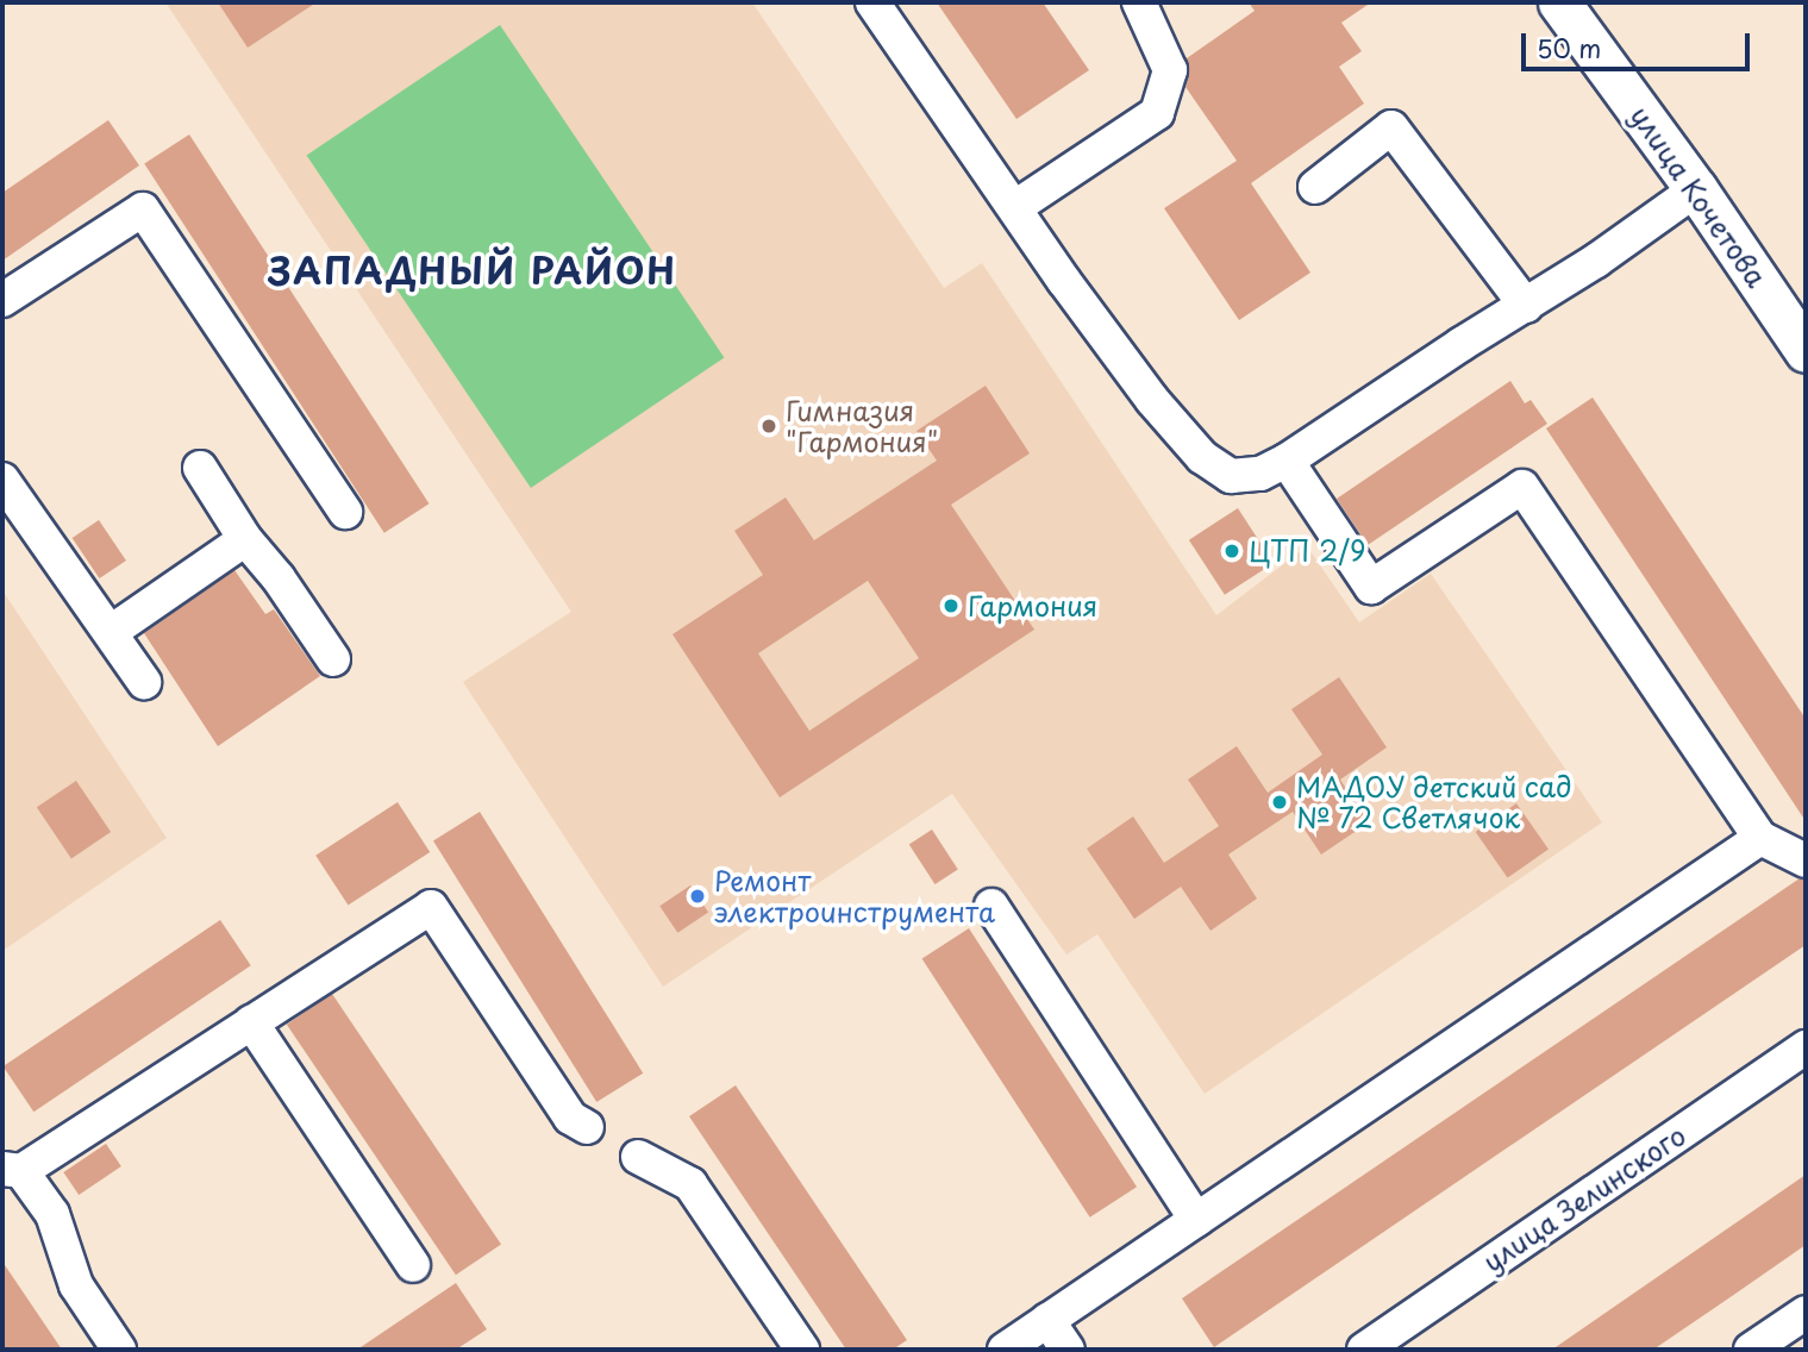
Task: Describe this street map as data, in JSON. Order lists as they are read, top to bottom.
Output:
{
  "streets": {
    "main road": ["улица Кочетова"],
    "street": ["улица Зелинского"]
  },
  "districts": ["ЗАПАДНЫЙ РАЙОН"],
  "places": [
    "Гимназия \"Гармония\"",
    "ЦТП 2/9",
    "Гармония",
    "МАДОУ детский сад № 72 Светлячок",
    "Ремонт электроинструмента"
  ],
  "scale_bar": "50 m"
}
